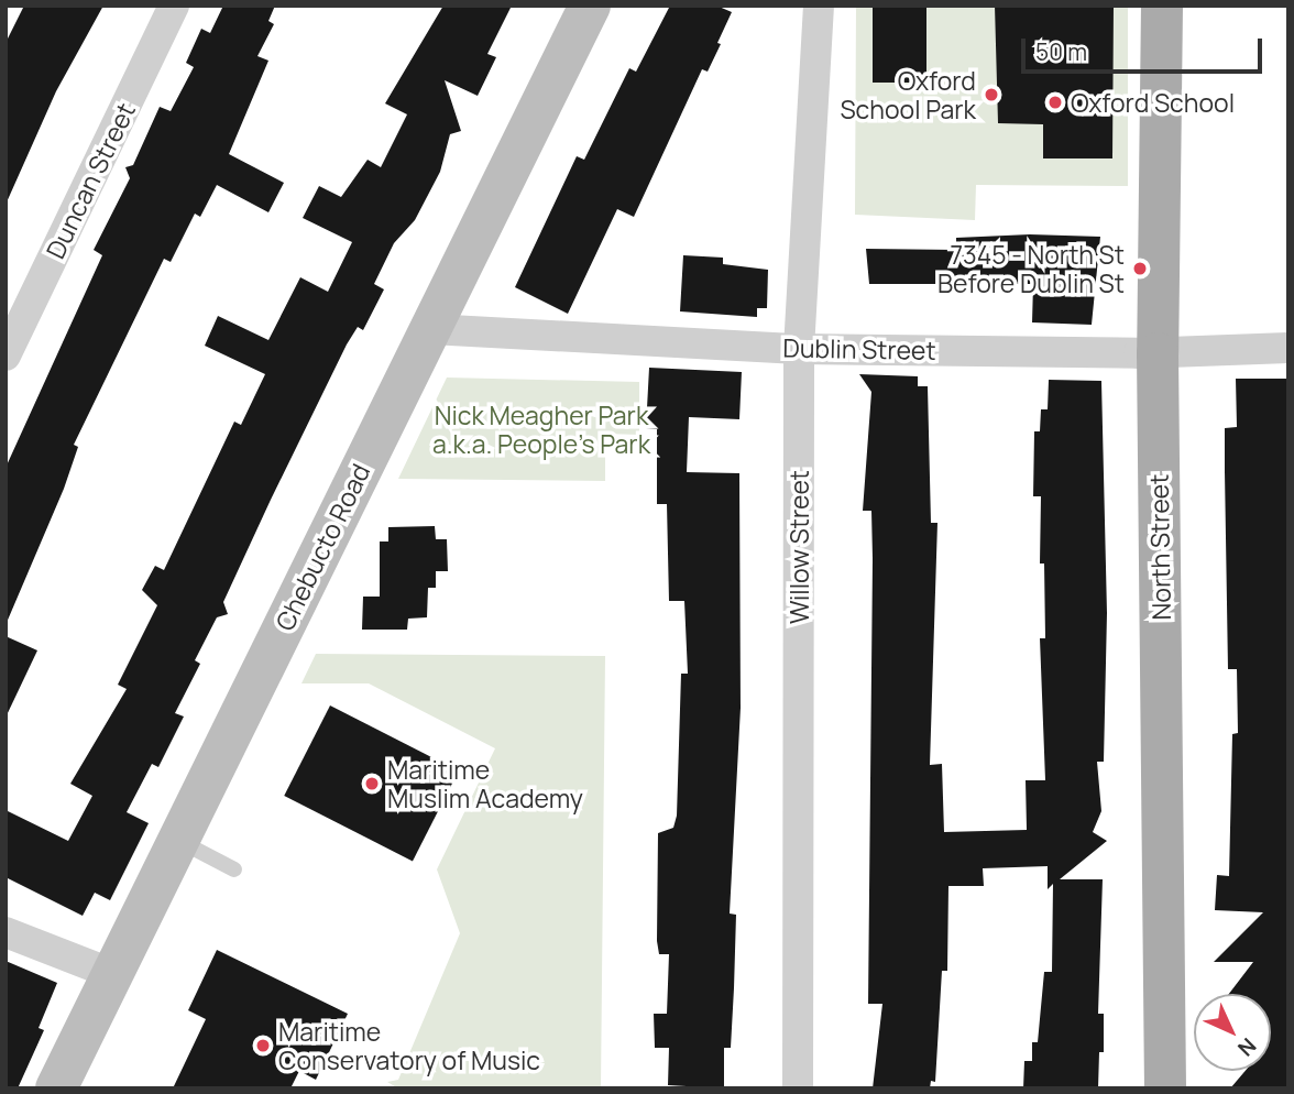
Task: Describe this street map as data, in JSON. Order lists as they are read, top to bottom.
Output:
{
  "streets": {
    "main road": ["North Street"],
    "street": [
      "Duncan Street",
      "Dublin Street",
      "Chebucto Road",
      "Willow Street"
    ]
  },
  "crossings": [
    ["Dublin Street", "Chebucto Road"],
    ["Dublin Street", "Willow Street"],
    ["Dublin Street", "North Street"]
  ],
  "parks": ["Nick Meagher Park a.k.a. People's Park"],
  "places": [
    "Oxford School Park",
    "Oxford School",
    "7345 - North St Before Dublin St",
    "Maritime Muslim Academy",
    "Maritime Conservatory of Music"
  ],
  "scale_bar": "50 m",
  "north": "bottom right"
}
